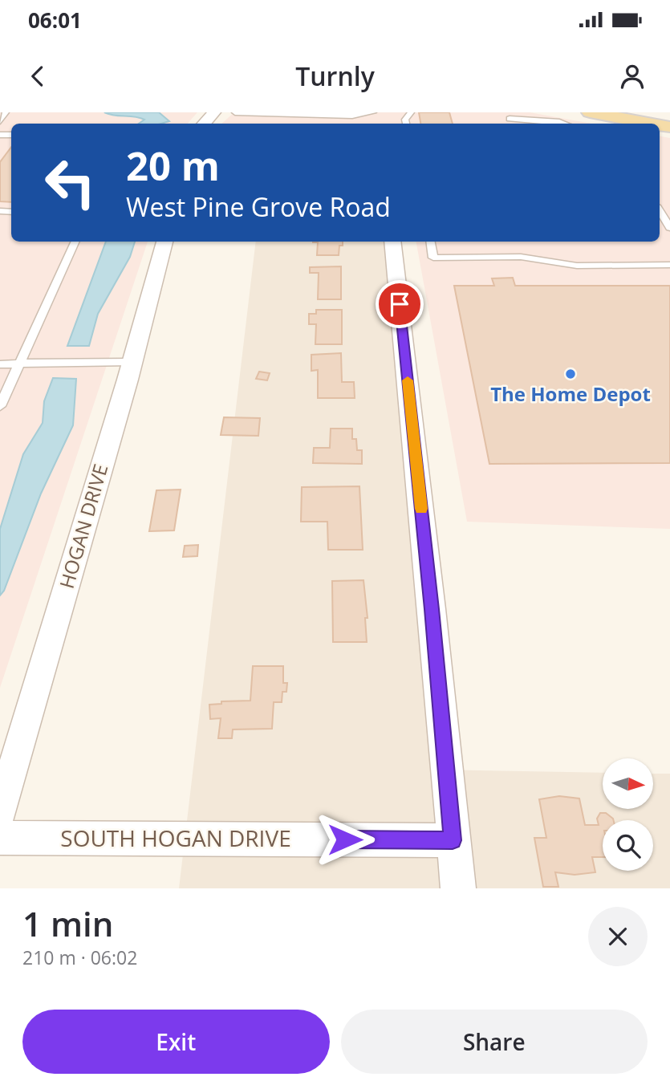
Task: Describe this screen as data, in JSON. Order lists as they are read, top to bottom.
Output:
{
  "streets": {
    "street": ["HOGAN DRIVE", "SOUTH HOGAN DRIVE"]
  },
  "places": ["The Home Depot"],
  "north": "right",
  "page": {
    "status": "06:01",
    "header": "Turnly",
    "turn": ["20 m", "West Pine Grove Road"],
    "heading": ["1 min", "210 m · 06:02"],
    "buttons": ["Exit", "Share"]
  }
}
